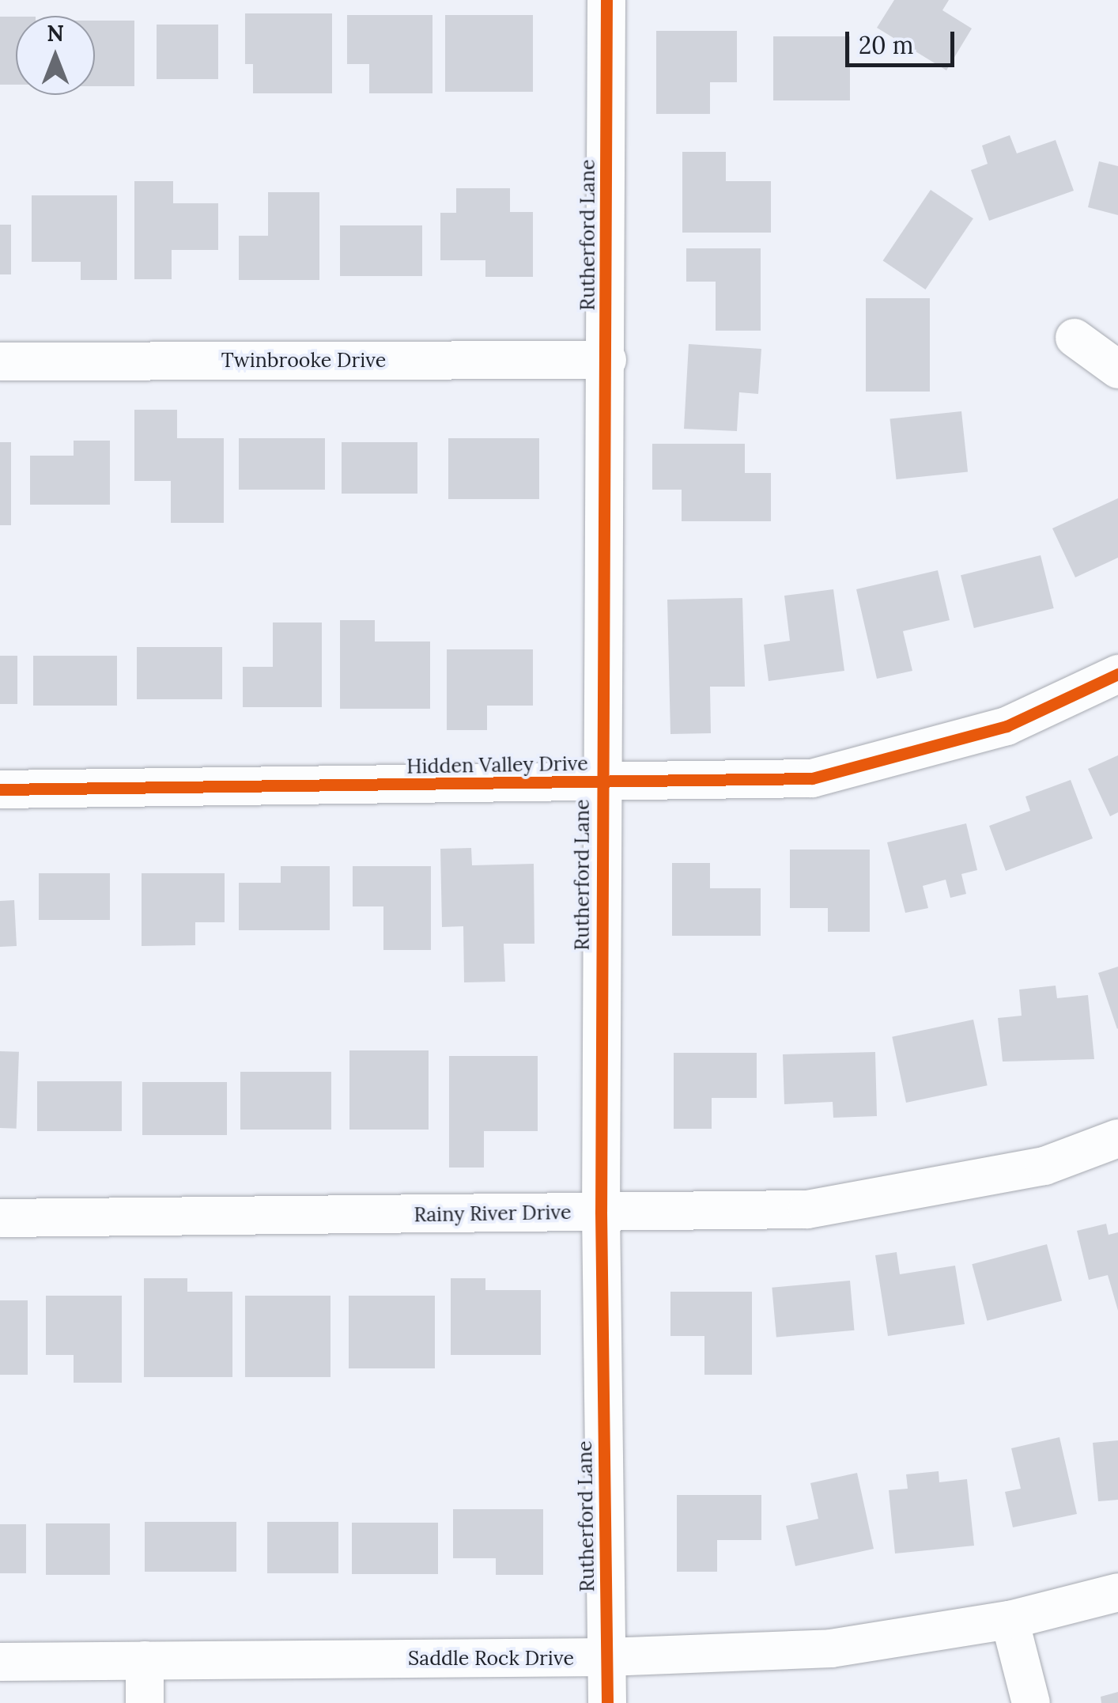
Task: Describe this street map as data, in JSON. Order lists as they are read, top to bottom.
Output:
{
  "streets": {
    "street": [
      "Rutherford Lane",
      "Twinbrooke Drive",
      "Hidden Valley Drive",
      "Rainy River Drive",
      "Saddle Rock Drive"
    ]
  },
  "crossings": [
    ["Rutherford Lane", "Twinbrooke Drive"],
    ["Rutherford Lane", "Hidden Valley Drive"],
    ["Rutherford Lane", "Rainy River Drive"],
    ["Rutherford Lane", "Saddle Rock Drive"]
  ],
  "scale_bar": "20 m",
  "north": "top"
}
